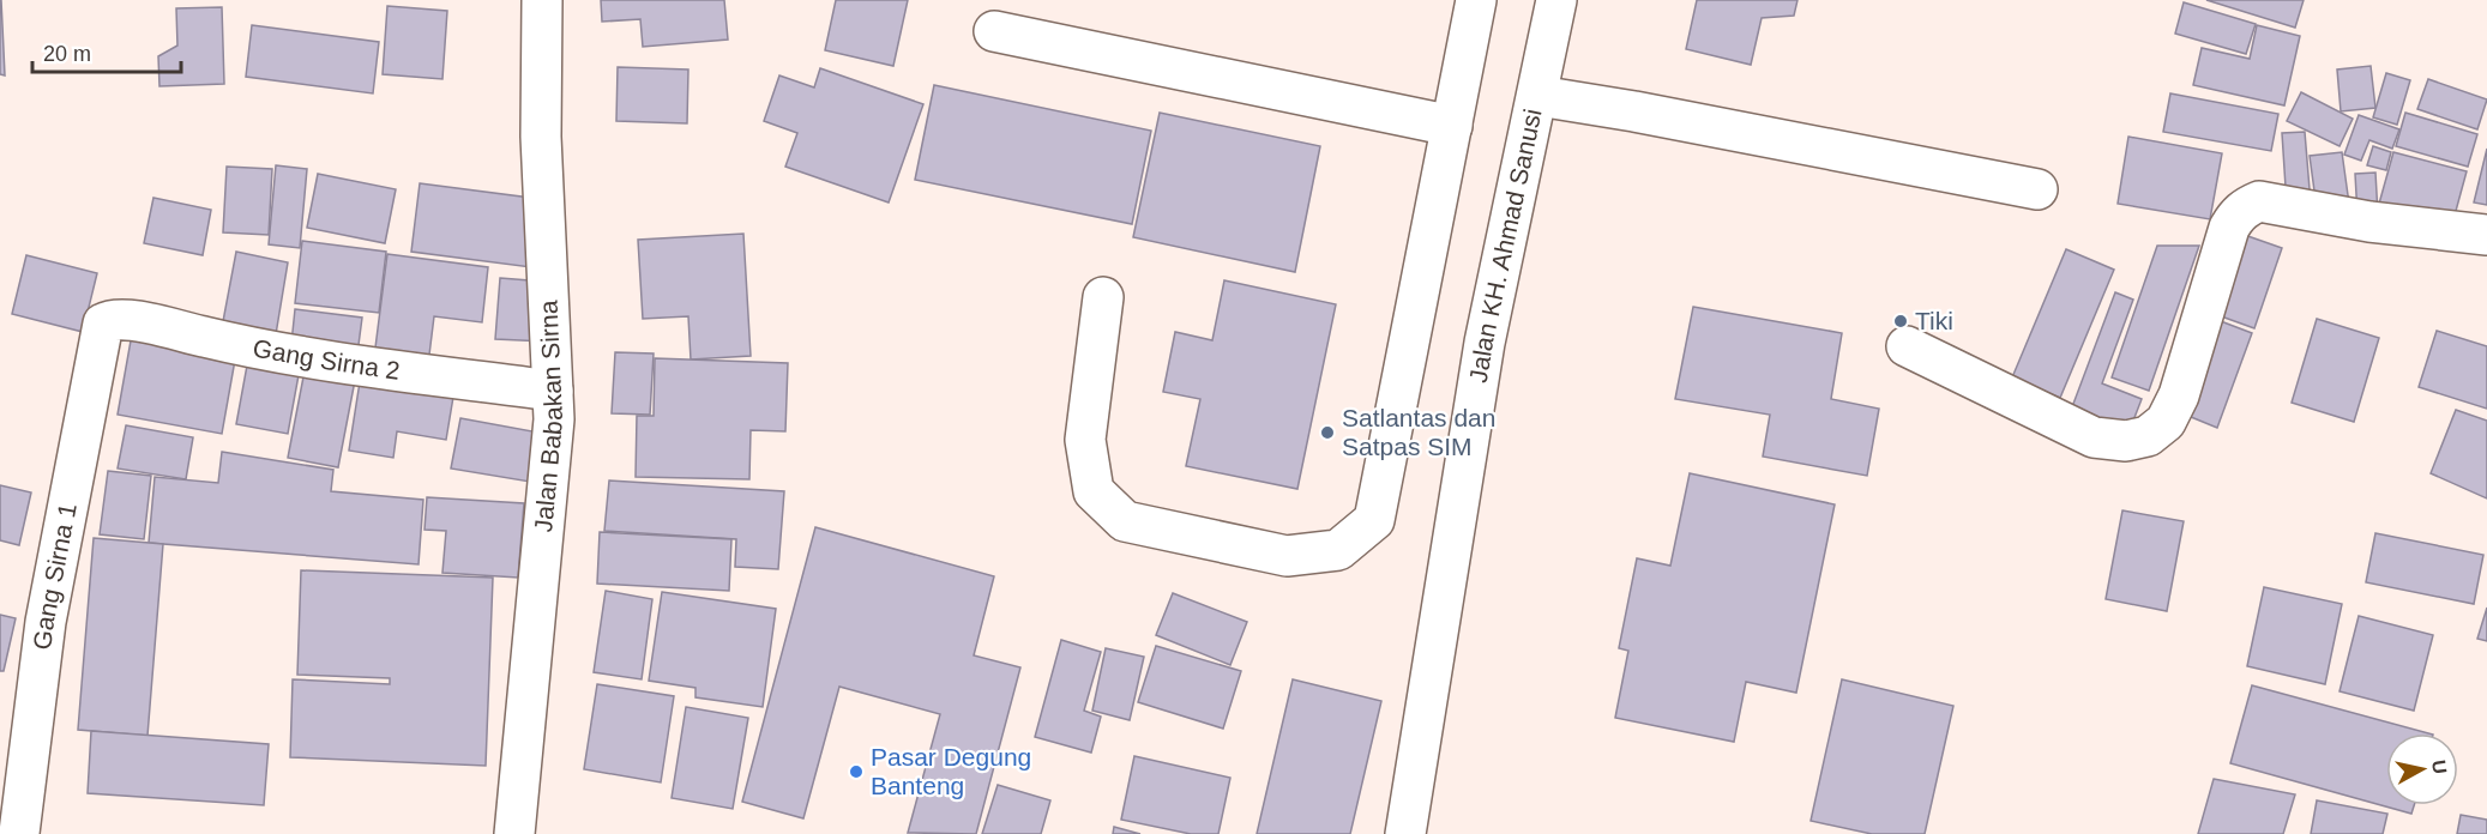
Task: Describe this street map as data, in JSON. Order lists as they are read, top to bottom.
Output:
{
  "streets": {
    "main road": [
      "Jalan KH. Ahmad Sanusi",
      "Gang Sirna 2",
      "Jalan Babakan Sirna",
      "Gang Sirna 1"
    ]
  },
  "crossings": [
    ["Gang Sirna 2", "Jalan Babakan Sirna"],
    ["Gang Sirna 2", "Gang Sirna 1"]
  ],
  "places": ["Tiki", "Satlantas dan Satpas SIM", "Pasar Degung Banteng"],
  "scale_bar": "20 m",
  "north": "right"
}
